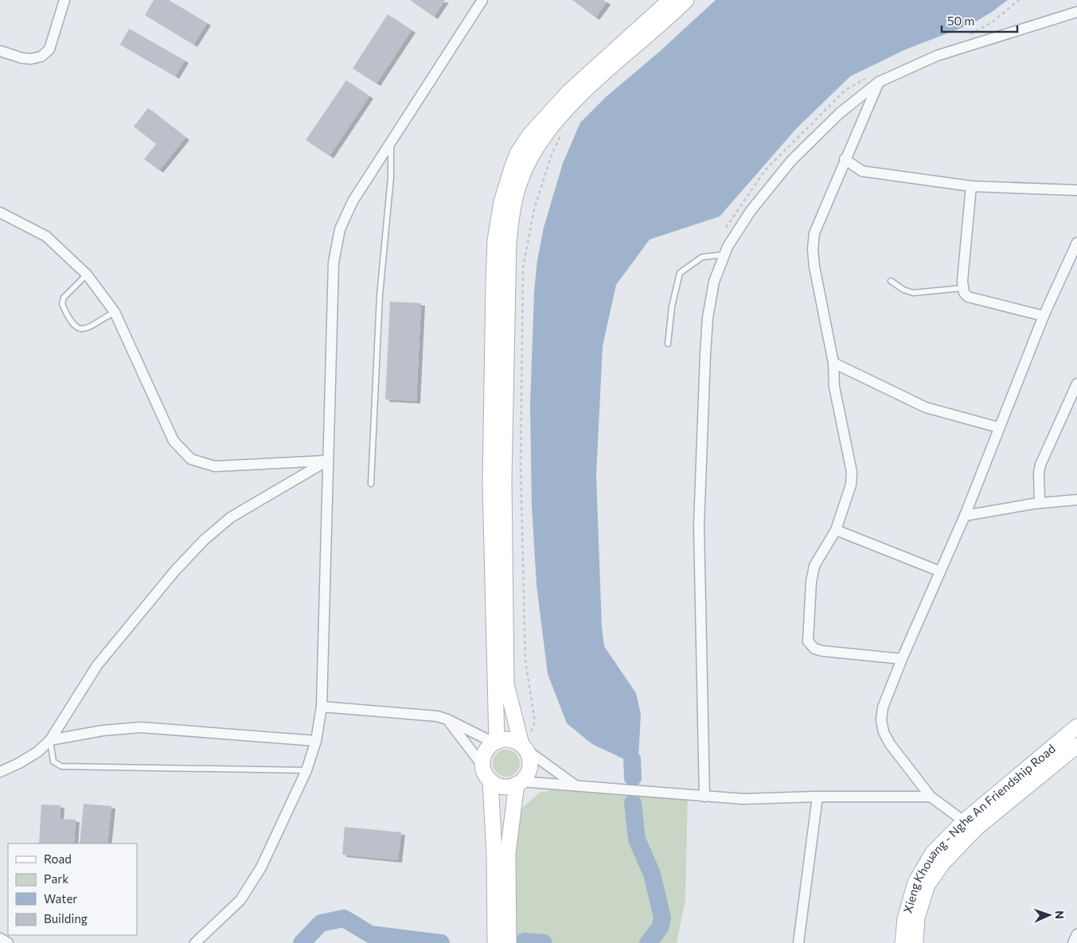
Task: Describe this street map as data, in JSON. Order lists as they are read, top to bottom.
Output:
{
  "streets": {
    "street": ["Xieng Khouang - Nghe An Friendship Road"]
  },
  "legend": [
    "Road",
    "Park",
    "Water",
    "Building"
  ],
  "scale_bar": "50 m",
  "north": "right"
}
